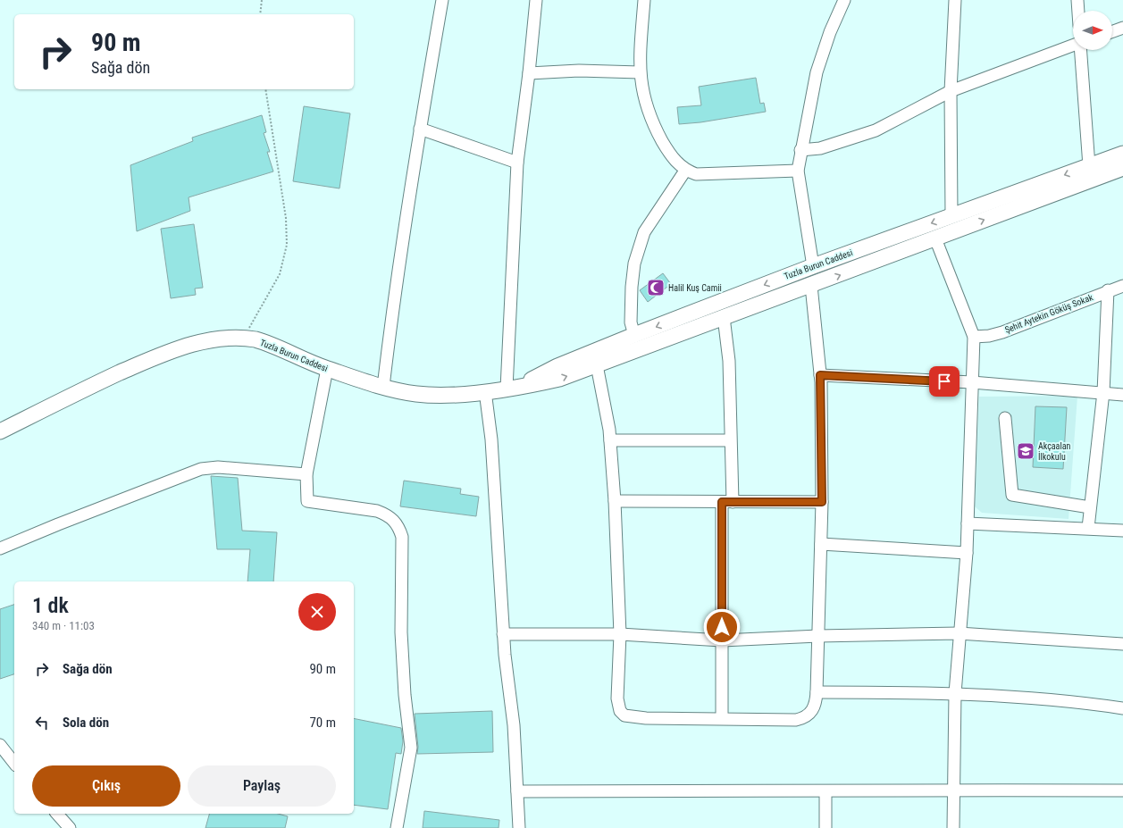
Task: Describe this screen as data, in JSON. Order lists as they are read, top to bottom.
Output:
{
  "streets": {
    "main road": ["Tuzla Burun Caddesi"],
    "street": ["Şehit Aytekin Göküş Sokak"]
  },
  "places": {
    "mosque": ["Halil Kuş Camii"],
    "school or university": ["Akçaalan İlkokulu"]
  },
  "north": "right",
  "page": {
    "turn": ["90 m", "Sağa dön"],
    "heading": ["1 dk", "340 m · 11:03"],
    "list": [
      {
        "name": "Sağa dön",
        "value": "90 m"
      },
      {
        "name": "Sola dön",
        "value": "70 m"
      }
    ],
    "buttons": ["Çıkış", "Paylaş"]
  }
}
